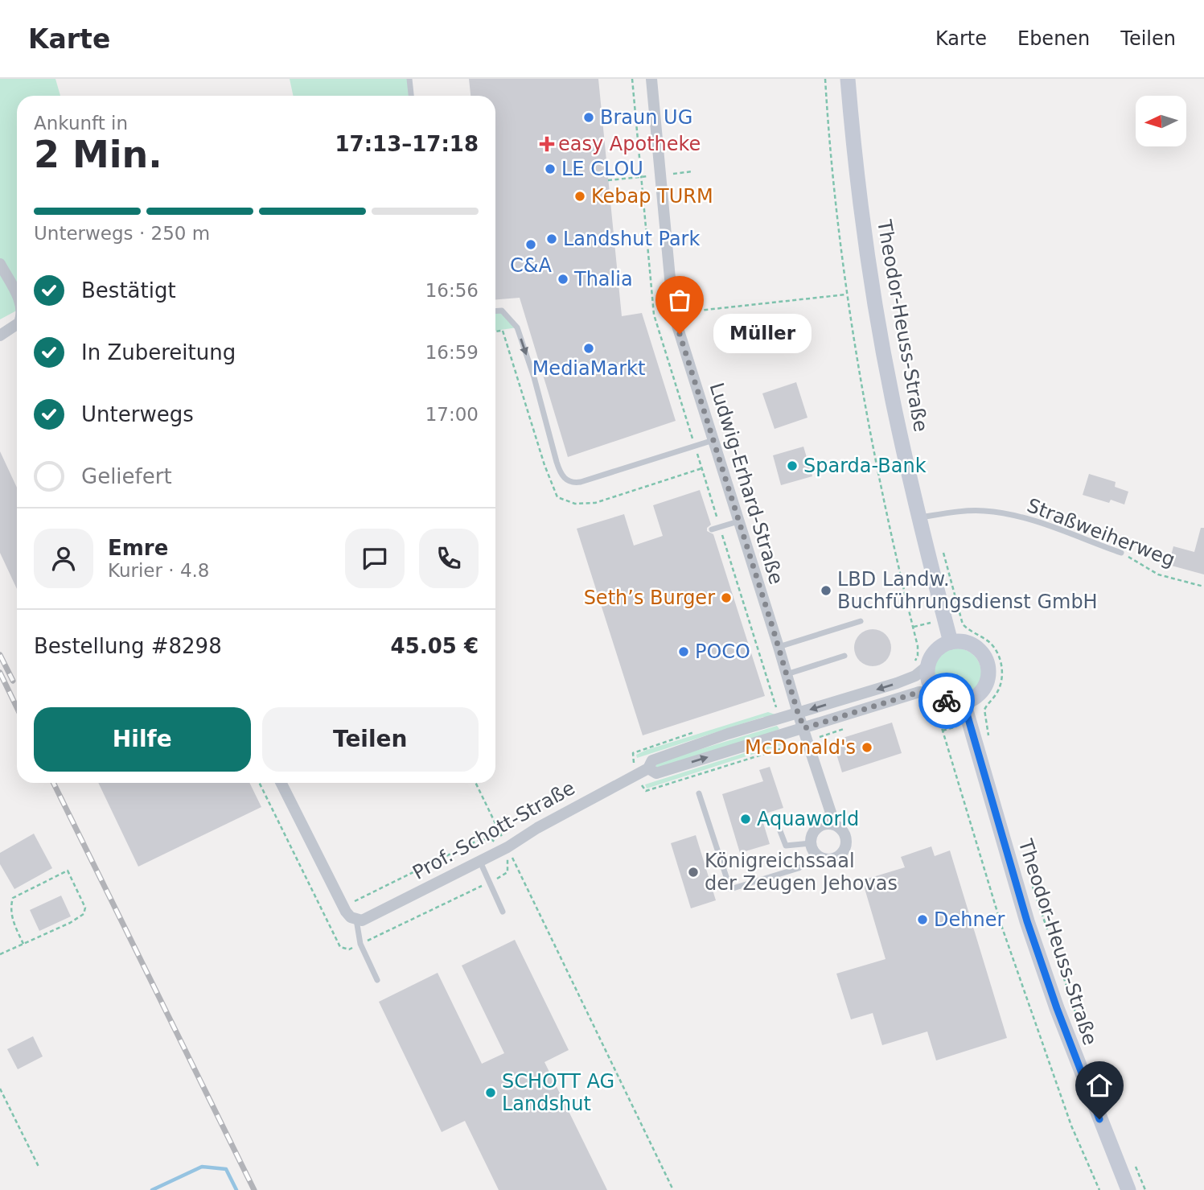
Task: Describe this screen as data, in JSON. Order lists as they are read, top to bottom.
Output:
{
  "streets": {
    "main road": ["Theodor-Heuss-Straße"],
    "street": ["Ludwig-Erhard-Straße", "Prof.-Schott-Straße"],
    "lane": ["Straßweiherweg"]
  },
  "crossings": [
    ["Theodor-Heuss-Straße", "Straßweiherweg"],
    ["Theodor-Heuss-Straße", "Prof.-Schott-Straße"],
    ["Ludwig-Erhard-Straße", "Prof.-Schott-Straße"]
  ],
  "places": {
    "other": [
      "Braun UG",
      "LE CLOU",
      "Kebap TURM",
      "Landshut Park",
      "C&A",
      "Thalia",
      "Müller",
      "MediaMarkt",
      "Sparda-Bank",
      "LBD Landw. Buchführungsdienst GmbH",
      "Seth’s Burger",
      "POCO",
      "McDonald's",
      "Aquaworld",
      "Königreichssaal der Zeugen Jehovas",
      "Dehner",
      "SCHOTT AG Landshut"
    ],
    "health": ["easy Apotheke"]
  },
  "north": "left",
  "page": {
    "header": "Karte",
    "nav": ["Karte", "Ebenen", "Teilen"],
    "heading": ["2 Min.", "Ankunft in", "17:13–17:18"],
    "panel": [
      "Emre",
      "Kurier · 4.8",
      "Bestellung #8298",
      "45.05 €"
    ],
    "bar": "Unterwegs · 250 m",
    "list": [
      ["Bestätigt", "16:56"],
      ["In Zubereitung", "16:59"],
      ["Unterwegs", "17:00"],
      "Geliefert"
    ],
    "bubble": "Müller",
    "buttons": ["Hilfe", "Teilen"]
  }
}
